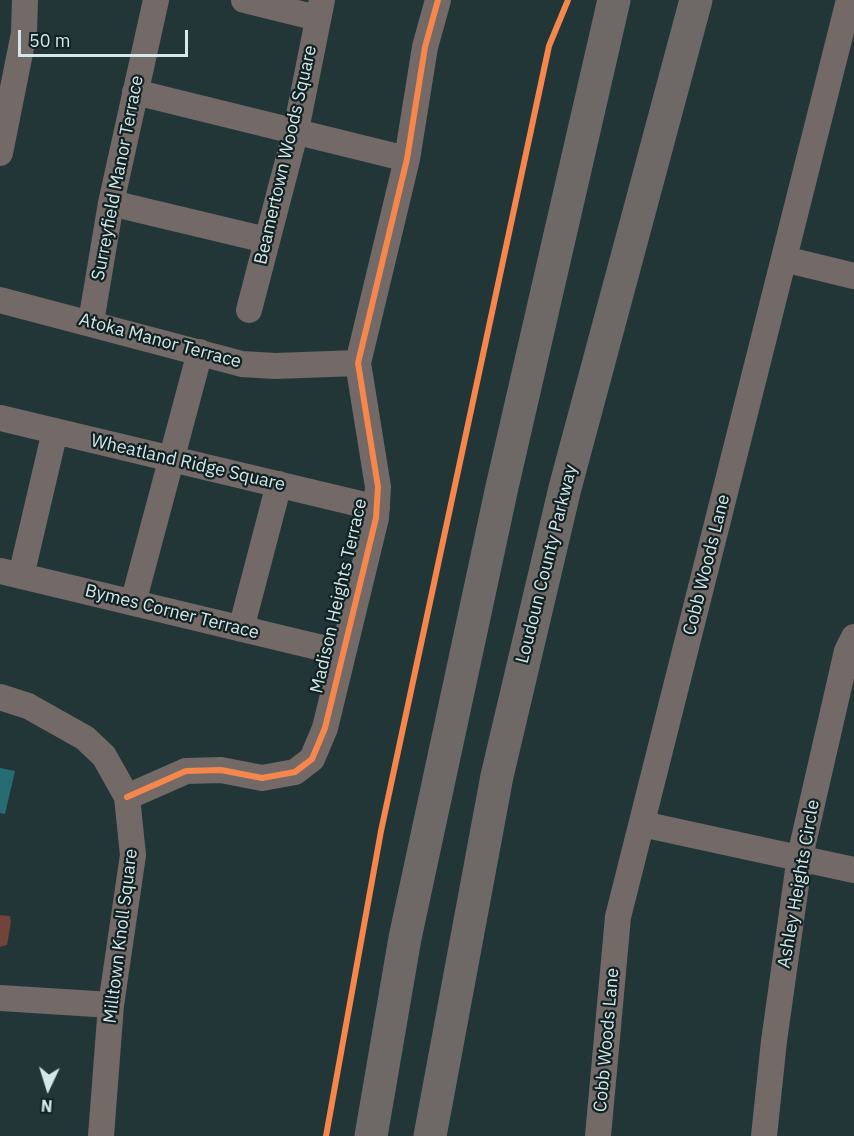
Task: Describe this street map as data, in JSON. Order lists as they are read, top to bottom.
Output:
{
  "streets": {
    "main road": ["Loudoun County Parkway"],
    "street": [
      "Beamertown Woods Square",
      "Surreyfield Manor Terrace",
      "Atoka Manor Terrace",
      "Wheatland Ridge Square",
      "Cobb Woods Lane",
      "Madison Heights Terrace",
      "Bymes Corner Terrace",
      "Ashley Heights Circle",
      "Milltown Knoll Square"
    ]
  },
  "crossings": [
    ["Surreyfield Manor Terrace", "Atoka Manor Terrace"],
    ["Atoka Manor Terrace", "Madison Heights Terrace"],
    ["Wheatland Ridge Square", "Madison Heights Terrace"],
    ["Madison Heights Terrace", "Bymes Corner Terrace"],
    ["Madison Heights Terrace", "Milltown Knoll Square"]
  ],
  "scale_bar": "50 m",
  "north": "bottom"
}
